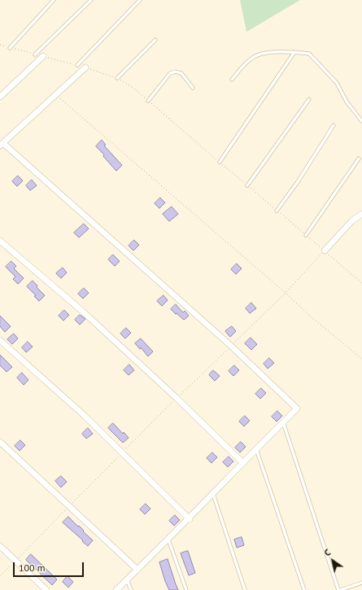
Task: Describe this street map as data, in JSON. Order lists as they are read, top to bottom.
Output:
{
  "scale_bar": "100 m",
  "north": "top left"
}
